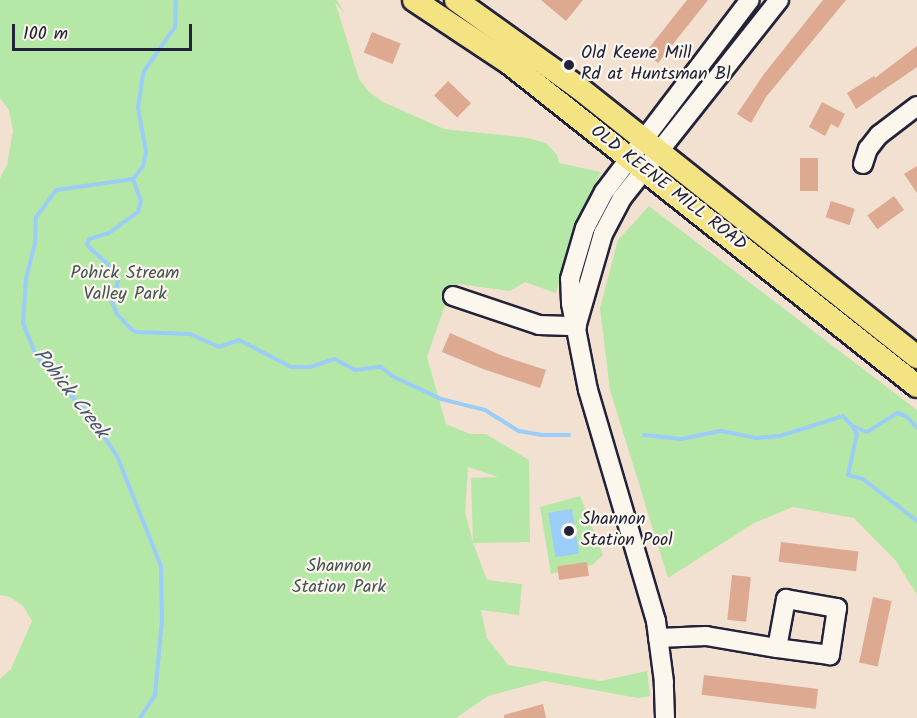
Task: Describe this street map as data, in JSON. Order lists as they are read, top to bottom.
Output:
{
  "streets": {
    "main road": ["OLD KEENE MILL ROAD"]
  },
  "water": ["Pohick Creek"],
  "parks": ["Pohick Stream Valley Park", "Shannon Station Park"],
  "places": ["Old Keene Mill Rd at Huntsman Bl", "Shannon Station Pool"],
  "scale_bar": "100 m"
}
